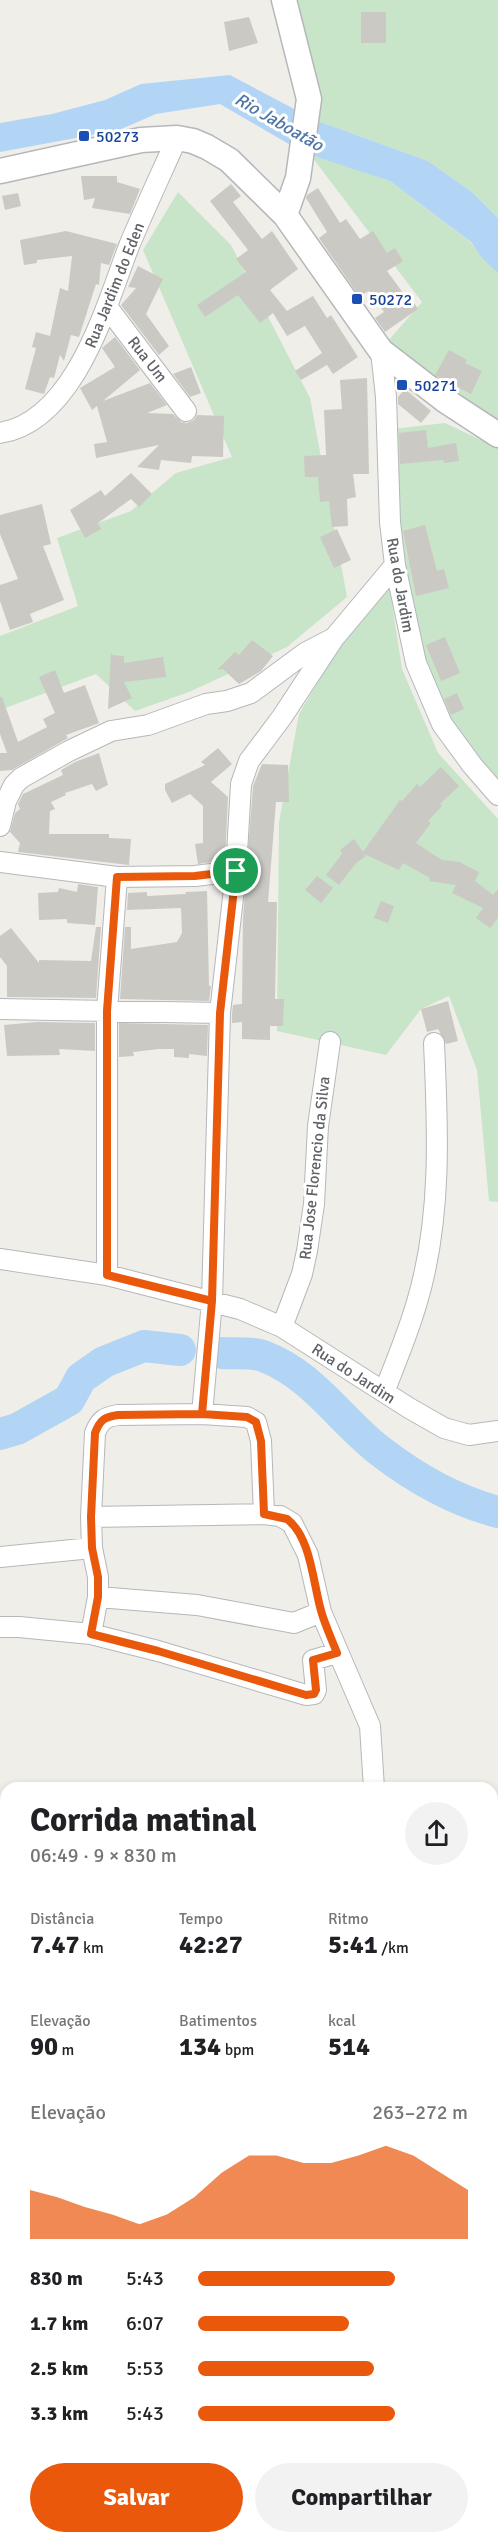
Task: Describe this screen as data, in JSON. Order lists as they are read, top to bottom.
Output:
{
  "streets": {
    "street": [
      "Rua Jardim do Eden",
      "Rua Um",
      "Rua do Jardim",
      "Rua Jose Florencio da Silva"
    ]
  },
  "crossings": [
    ["Rua Jardim do Eden", "Rua Um"],
    ["Rua do Jardim", "Rua Jose Florencio da Silva"]
  ],
  "water": ["Rio Jaboatão"],
  "places": {
    "transit": ["50273", "50272", "50271"]
  },
  "page": {
    "heading": ["Corrida matinal", "06:49 · 9 × 830 m"],
    "stats": [
      ["Distância", "7.47 km"],
      ["Tempo", "42:27"],
      ["Ritmo", "5:41 /km"],
      ["Elevação", "90 m"],
      ["Batimentos", "134 bpm"],
      ["kcal", "514"]
    ],
    "chart": ["Elevação", "263–272 m"],
    "list": [
      {
        "name": "830 m",
        "note": "5:43"
      },
      {
        "name": "1.7 km",
        "note": "6:07"
      },
      {
        "name": "2.5 km",
        "note": "5:53"
      },
      {
        "name": "3.3 km",
        "note": "5:43"
      }
    ],
    "buttons": ["Salvar", "Compartilhar"]
  }
}
